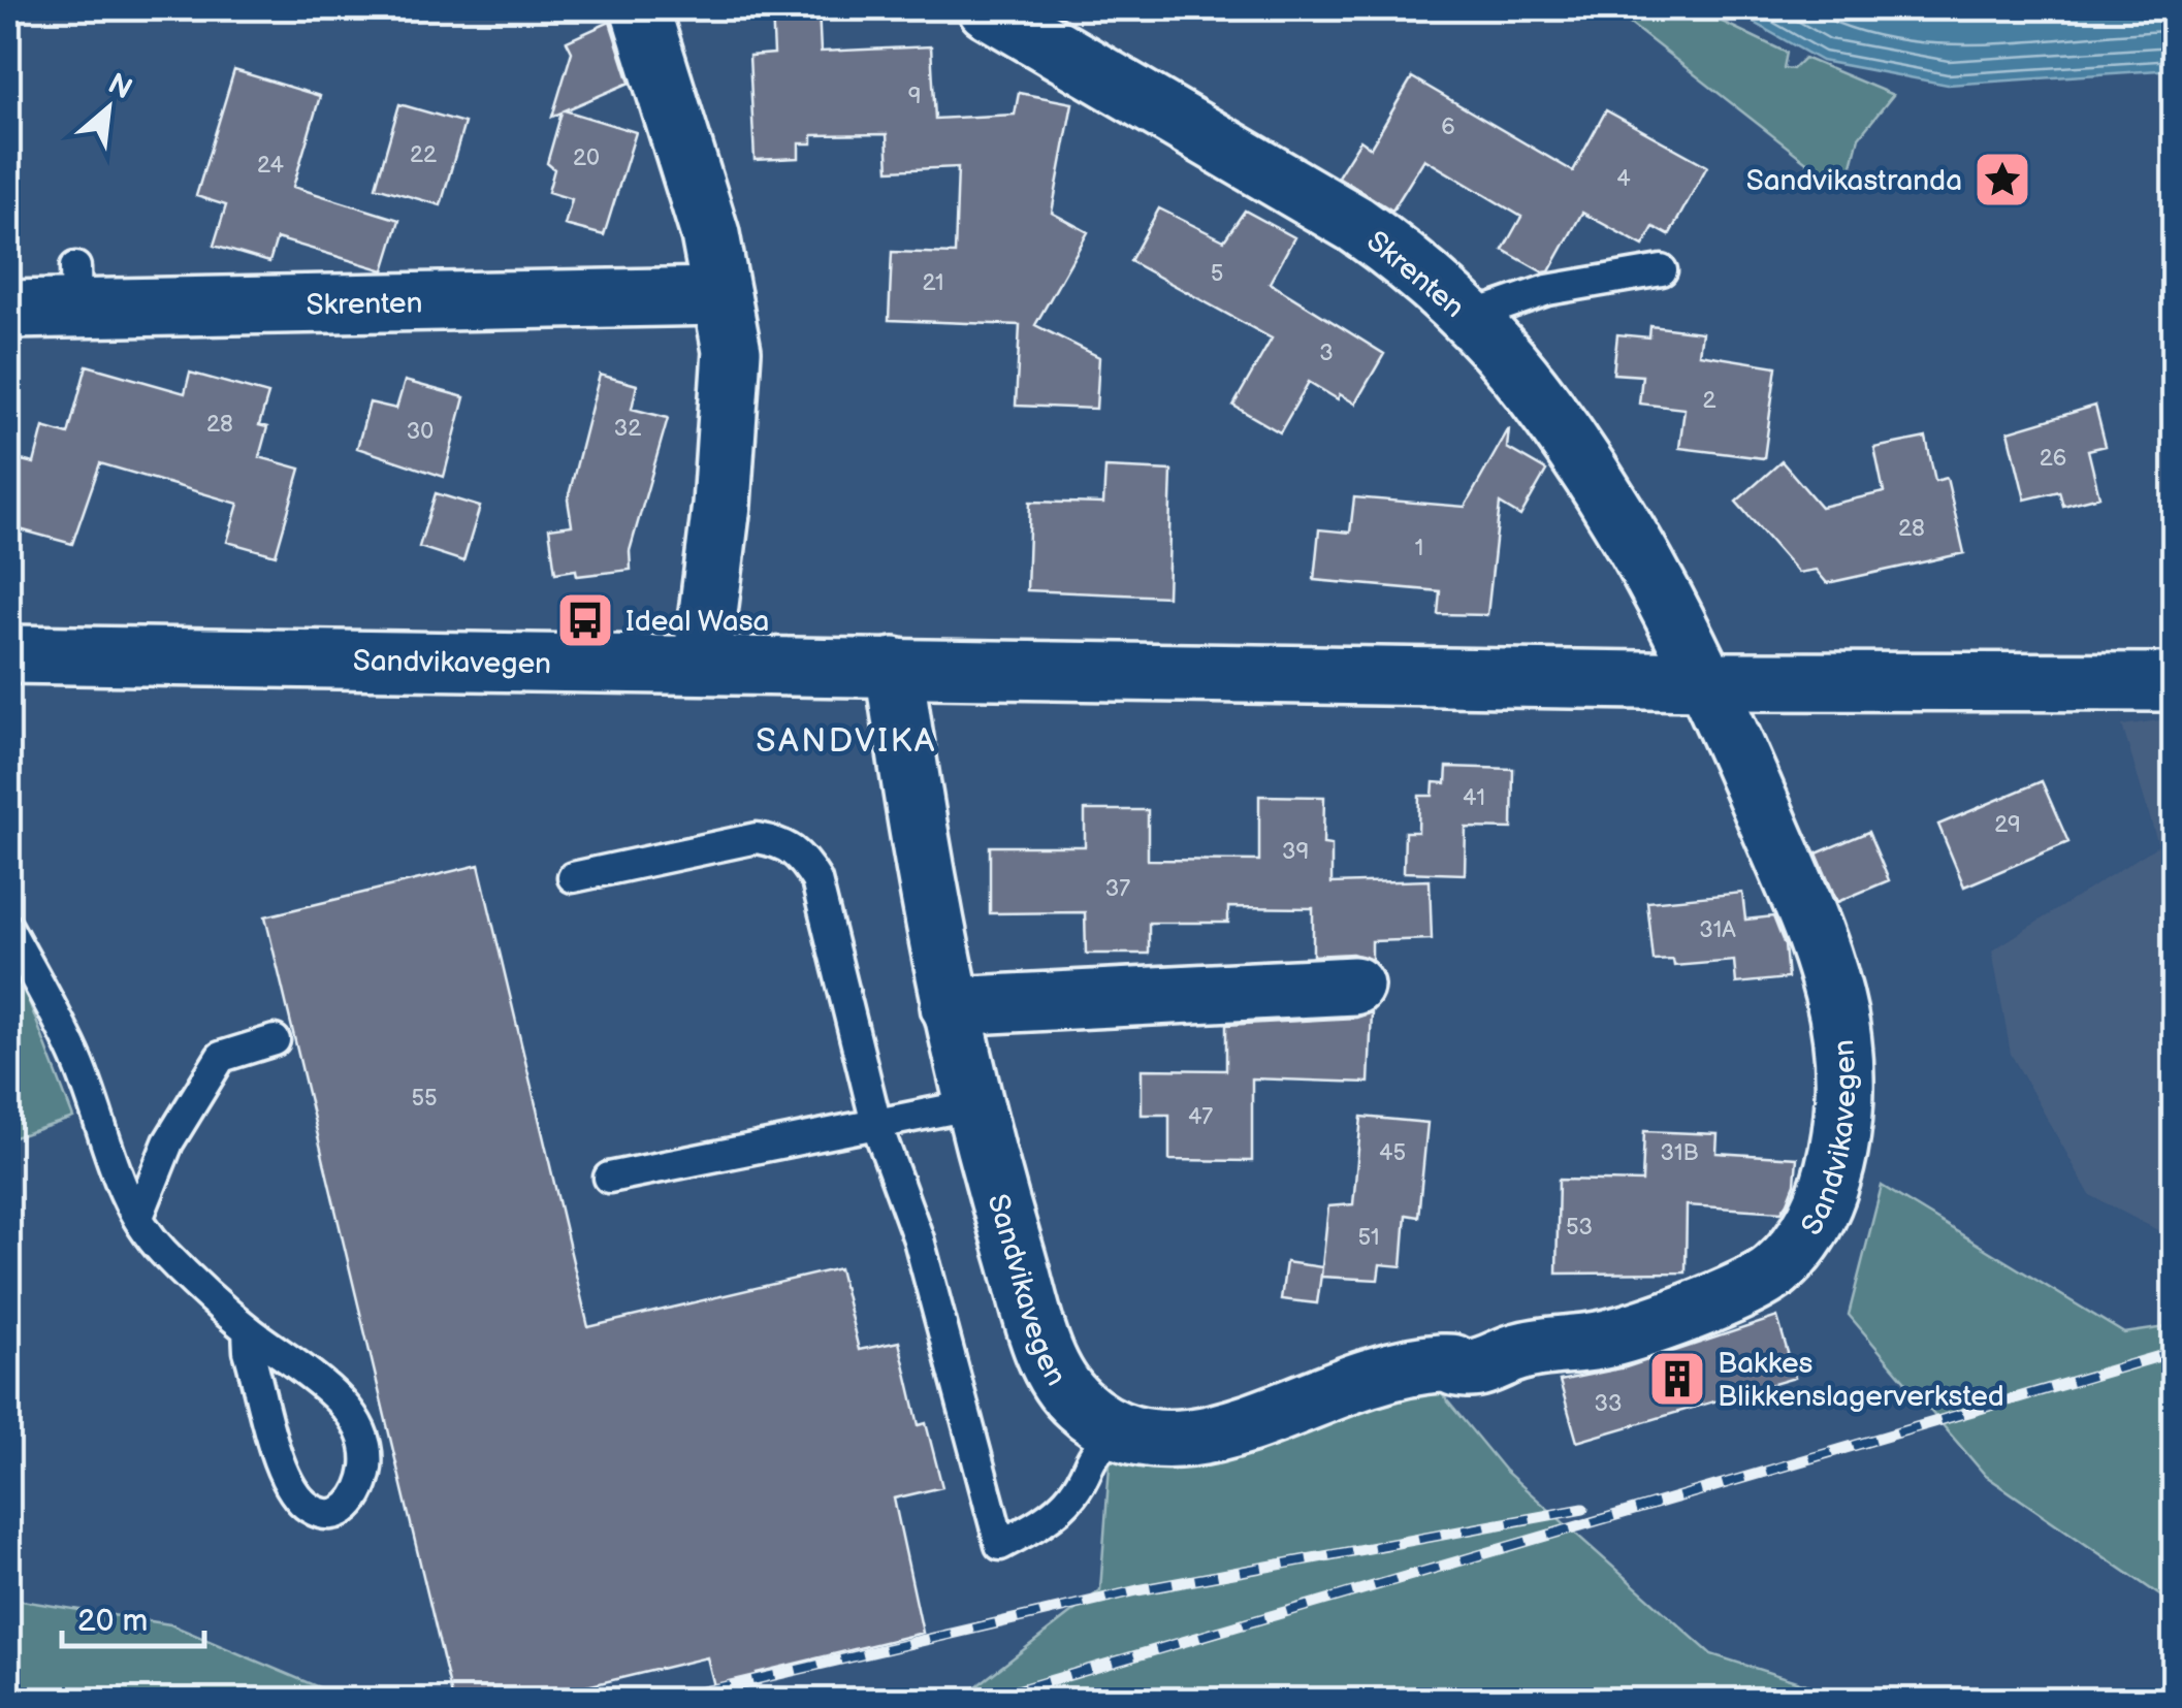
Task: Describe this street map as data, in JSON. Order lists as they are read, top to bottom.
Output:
{
  "streets": {
    "street": ["Skrenten", "Sandvikavegen"]
  },
  "crossings": [
    ["Skrenten", "Sandvikavegen"]
  ],
  "districts": ["SANDVIKA"],
  "places": {
    "place": ["Sandvikastranda"],
    "bus stop": ["Ideal Wasa"],
    "building": ["Bakkes Blikkenslagerverksted"]
  },
  "house_numbers": [
    "9",
    "6",
    "22",
    "20",
    "24",
    "4",
    "5",
    "21",
    "3",
    "2",
    "28",
    "32",
    "30",
    "26",
    "28",
    "1",
    "41",
    "29",
    "39",
    "37",
    "31A",
    "55",
    "47",
    "45",
    "31B",
    "53",
    "51",
    "33"
  ],
  "scale_bar": "20 m",
  "north": "top right"
}
